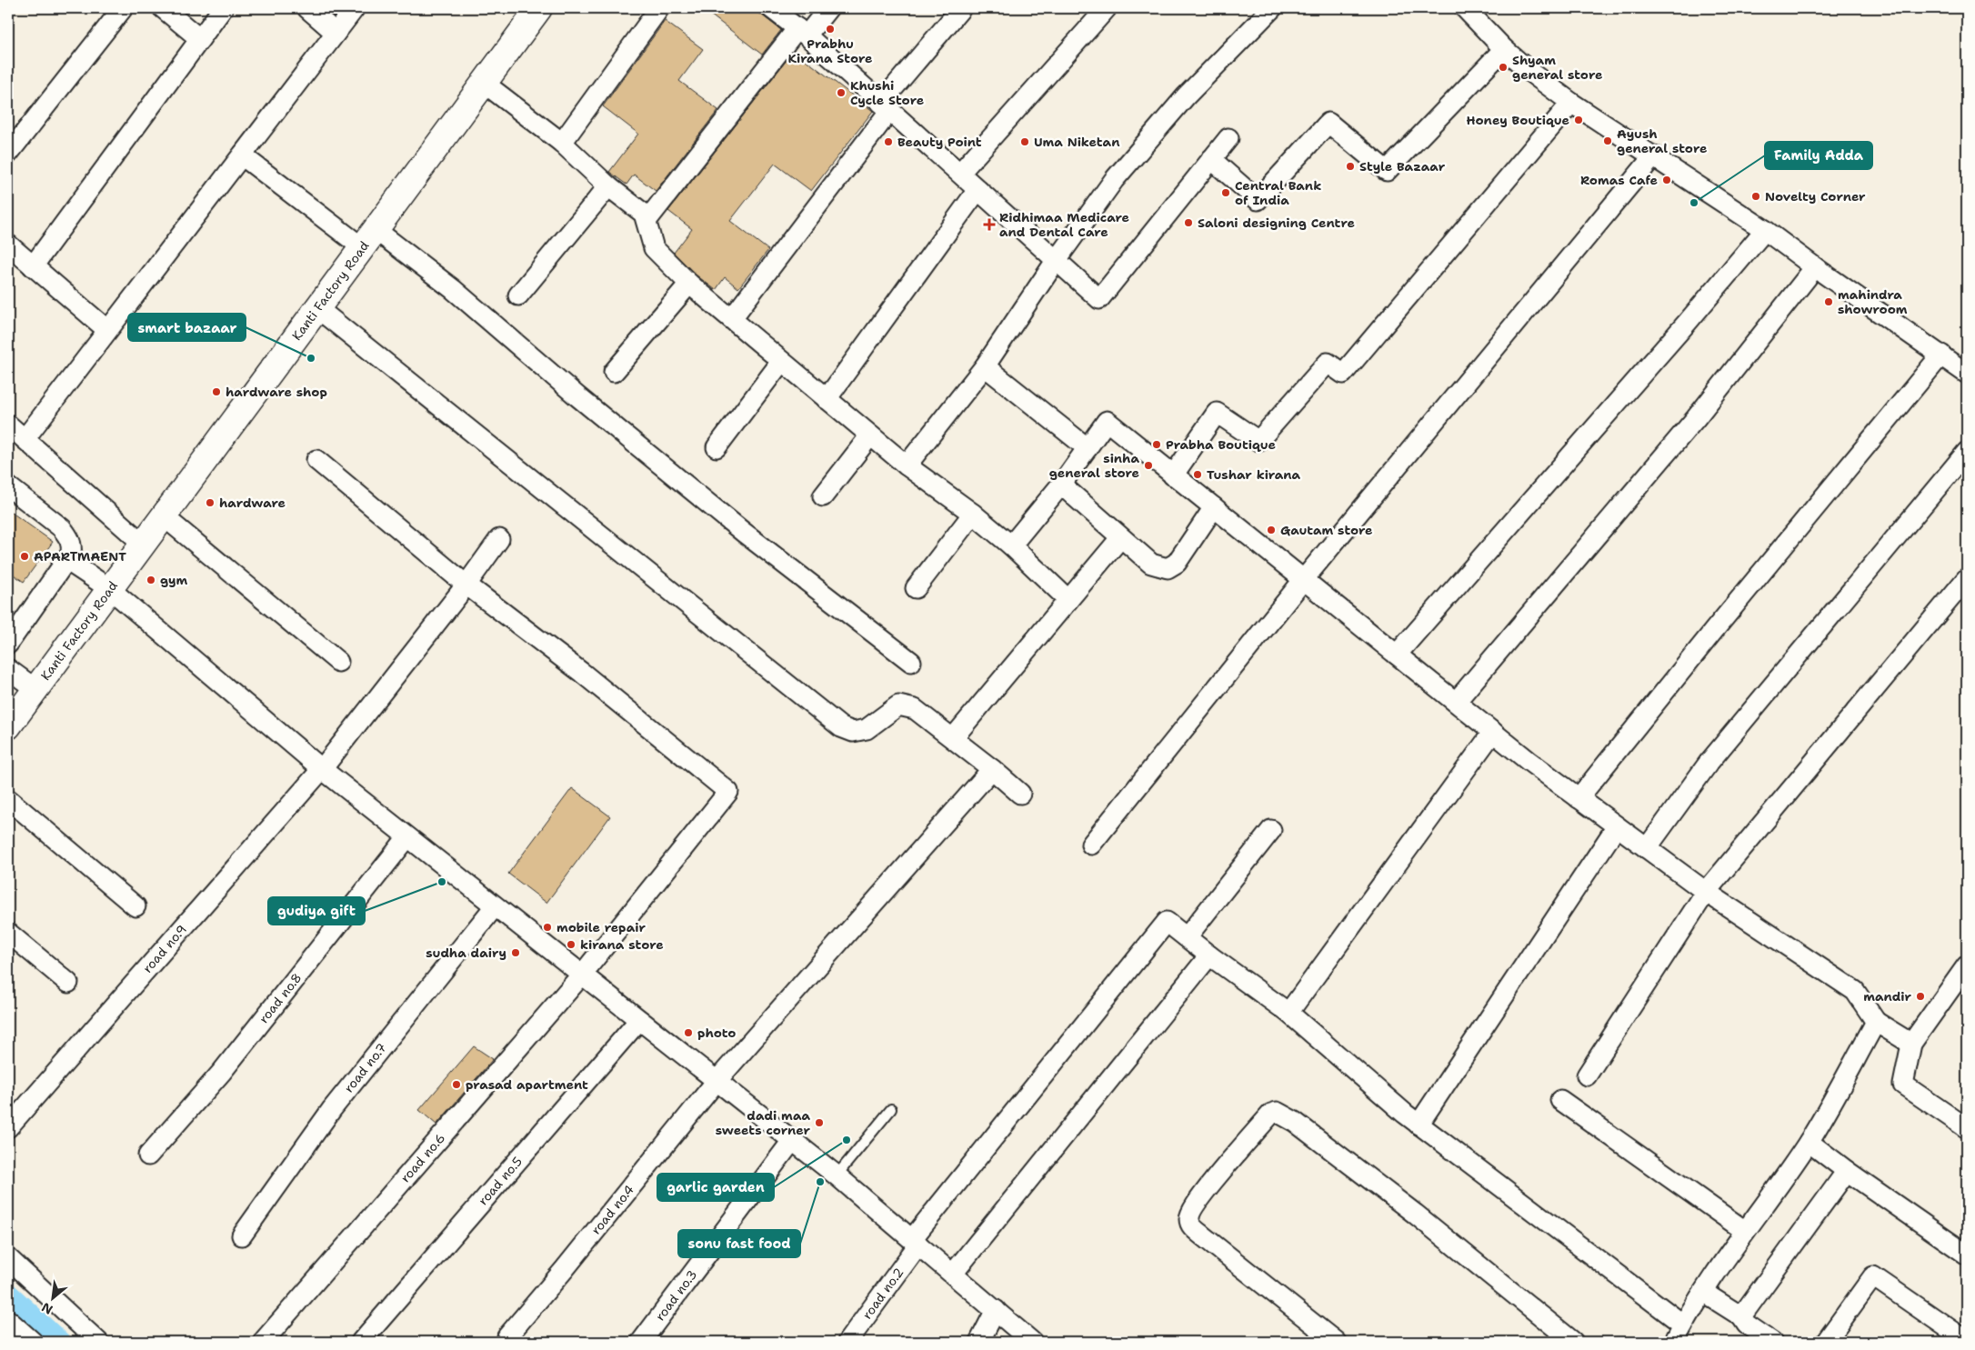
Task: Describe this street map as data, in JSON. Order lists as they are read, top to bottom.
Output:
{
  "streets": {
    "street": [
      "Kanti Factory Road",
      "road no.9",
      "road no.8",
      "road no.7",
      "road no.6",
      "road no.5",
      "road no.4",
      "road no.2",
      "road no.3"
    ]
  },
  "crossings": [
    ["road no.9", "road no.6"]
  ],
  "places": {
    "other": [
      "Prabhu Kirana Store",
      "Shyam general store",
      "Khushi Cycle Store",
      "Honey Boutique",
      "Ayush general store",
      "Beauty Point",
      "Uma Niketan",
      "Style Bazaar",
      "Romas Cafe",
      "Central Bank of India",
      "Novelty Corner",
      "Family Adda",
      "Saloni designing Centre",
      "mahindra showroom",
      "smart bazaar",
      "hardware shop",
      "Prabha Boutique",
      "sinha general store",
      "Tushar kirana",
      "hardware",
      "Gautam store",
      "APARTMAENT",
      "gym",
      "gudiya gift",
      "mobile repair",
      "kirana store",
      "sudha dairy",
      "mandir",
      "photo",
      "prasad apartment",
      "dadi maa sweets corner",
      "garlic garden",
      "sonu fast food"
    ],
    "health": ["Ridhimaa Medicare and Dental Care"]
  },
  "north": "bottom left"
}
